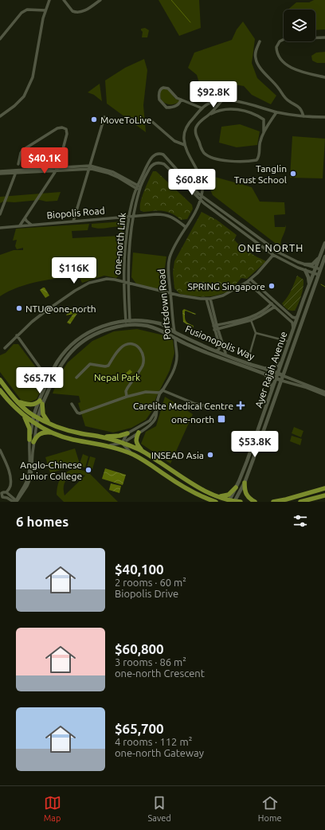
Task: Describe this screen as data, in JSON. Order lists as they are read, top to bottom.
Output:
{
  "streets": {
    "street": [
      "Biopolis Road",
      "one-north Link",
      "Portsdown Road",
      "Fusionopolis Way",
      "Ayer Rajah Avenue"
    ]
  },
  "crossings": [
    ["Biopolis Road", "one-north Link"],
    ["Biopolis Road", "Portsdown Road"],
    ["one-north Link", "Fusionopolis Way"],
    ["Portsdown Road", "Fusionopolis Way"],
    ["Fusionopolis Way", "Ayer Rajah Avenue"]
  ],
  "districts": ["ONE NORTH"],
  "parks": ["Nepal Park"],
  "places": {
    "other": [
      "MoveToLive",
      "Tanglin Trust School",
      "SPRING Singapore",
      "NTU@one-north",
      "INSEAD Asia",
      "Anglo-Chinese Junior College"
    ],
    "health": ["Carelite Medical Centre"],
    "transit": ["one-north"]
  },
  "page": {
    "price": [
      "$92.8K",
      "$40.1K",
      "$60.8K",
      "$116K",
      "$65.7K",
      "$53.8K"
    ],
    "heading": "6 homes",
    "list": [
      {
        "name": "$40,100",
        "note": "2 rooms · 60 m² · Biopolis Drive"
      },
      {
        "name": "$60,800",
        "note": "3 rooms · 86 m² · one-north Crescent"
      },
      {
        "name": "$65,700",
        "note": "4 rooms · 112 m² · one-north Gateway"
      }
    ],
    "tabs": ["Map", "Saved", "Home"]
  }
}
